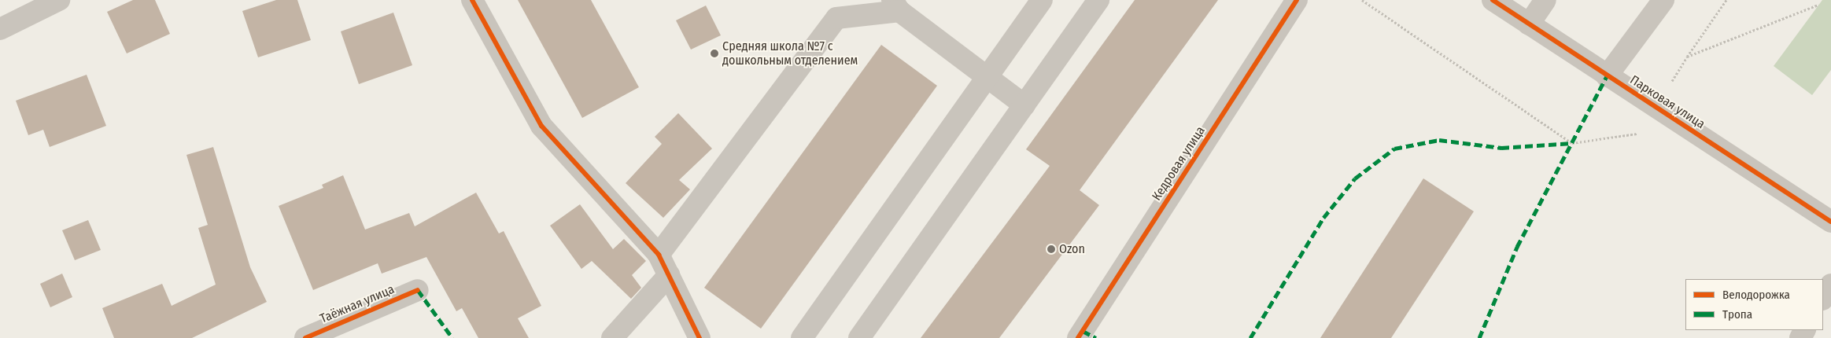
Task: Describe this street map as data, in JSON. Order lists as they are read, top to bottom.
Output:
{
  "streets": {
    "street": ["Парковая улица", "Кедровая улица", "Таёжная улица"]
  },
  "places": ["Средняя школа №7 с дошкольным отделением", "Ozon"],
  "legend": ["Велодорожка", "Тропа"]
}
